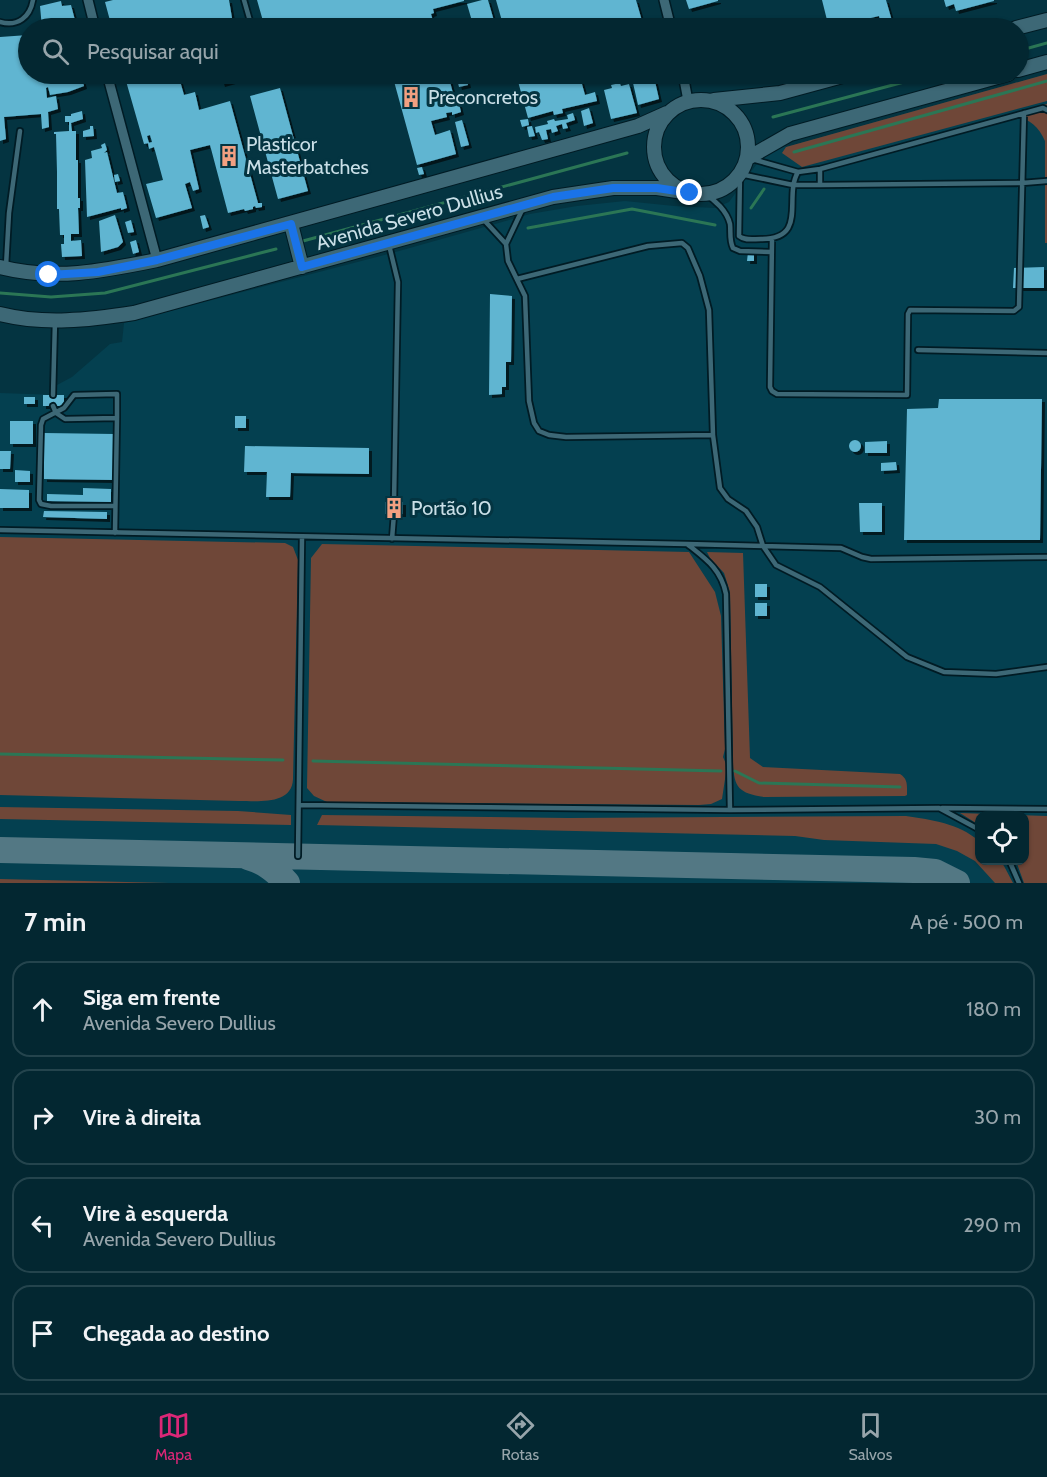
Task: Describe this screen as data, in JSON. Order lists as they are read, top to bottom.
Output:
{
  "streets": {
    "main road": ["Avenida Severo Dullius"]
  },
  "places": {
    "building": ["Preconcretos", "Plasticor Masterbatches", "Portão 10"]
  },
  "page": {
    "search": "Pesquisar aqui",
    "heading": ["7 min", "A pé · 500 m"],
    "list": [
      ["Siga em frente", "Avenida Severo Dullius", "180 m"],
      ["Vire à direita", "30 m"],
      ["Vire à esquerda", "Avenida Severo Dullius", "290 m"],
      "Chegada ao destino"
    ],
    "nav": ["Mapa", "Rotas", "Salvos"]
  }
}
